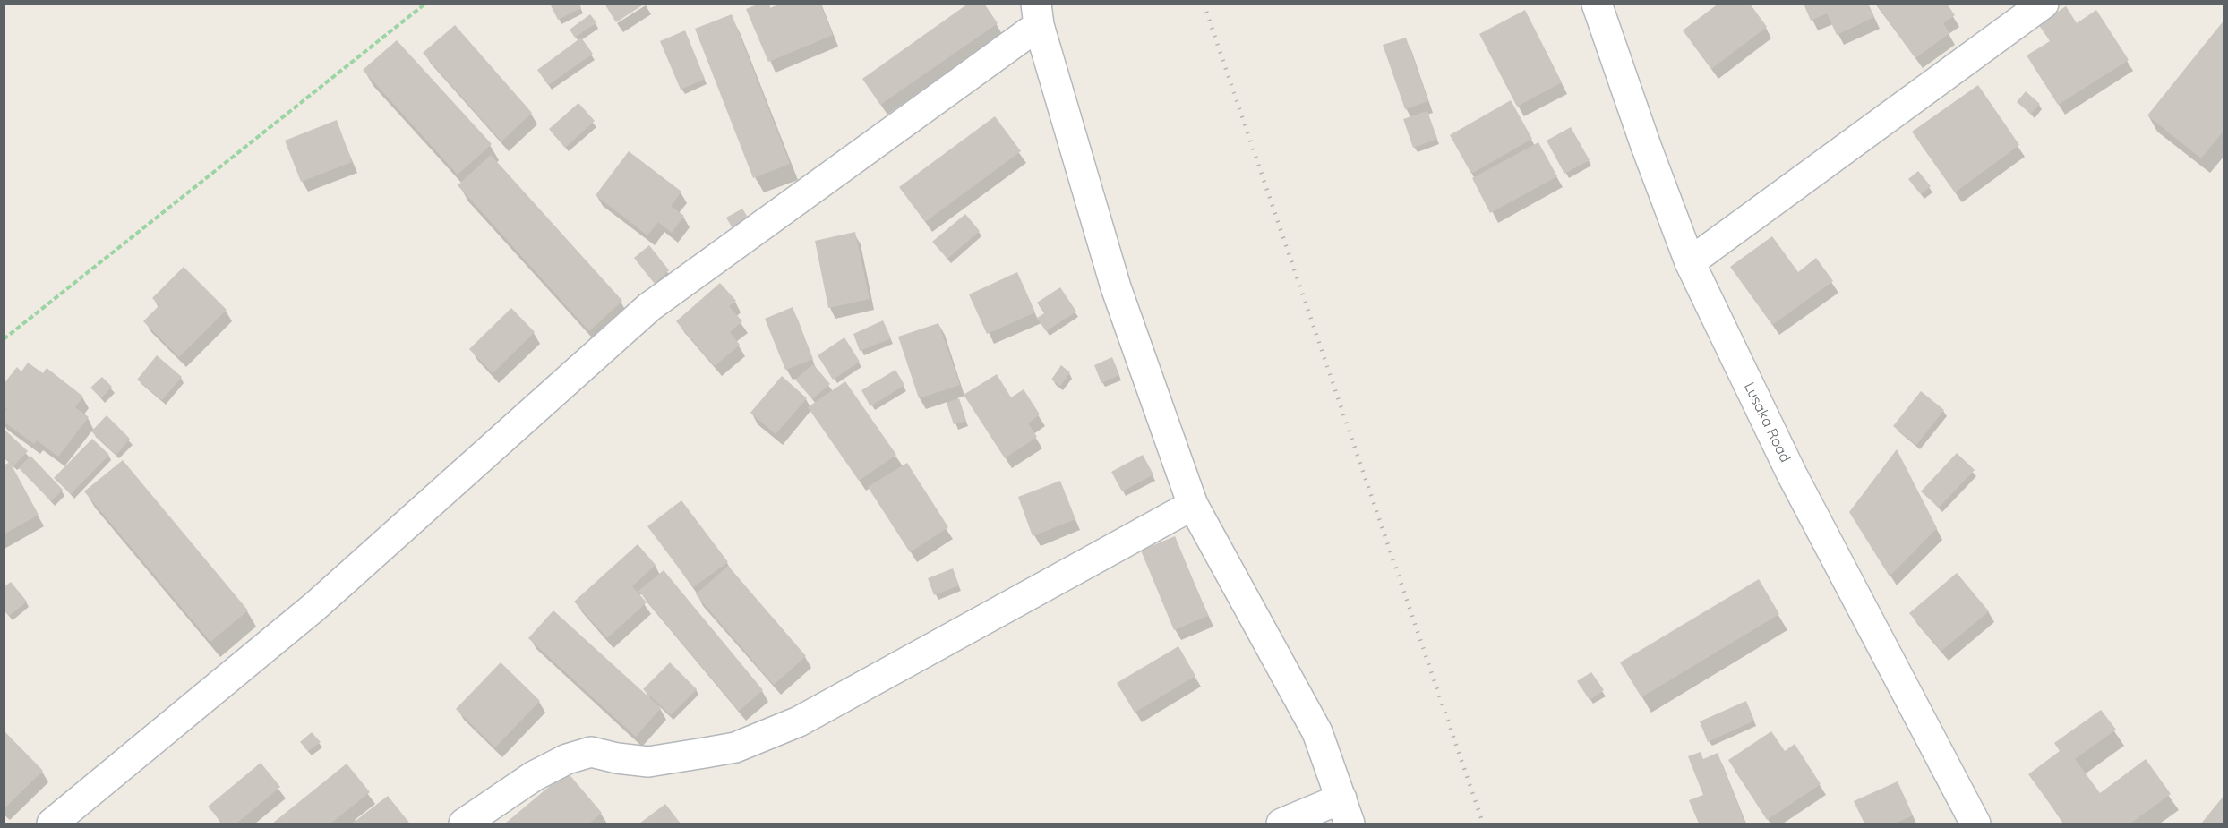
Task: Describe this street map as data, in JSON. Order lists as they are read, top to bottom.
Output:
{
  "streets": {
    "street": ["Lusaka Road"]
  }
}
